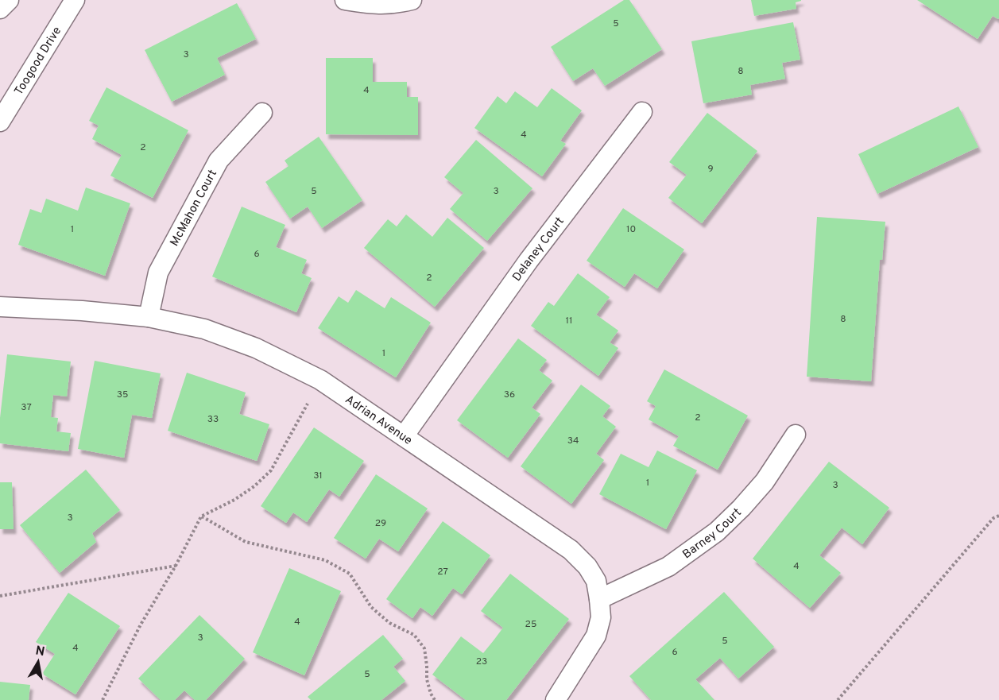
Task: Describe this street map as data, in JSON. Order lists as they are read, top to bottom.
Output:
{
  "streets": {
    "lane": [
      "Toogood Drive",
      "McMahon Court",
      "Delaney Court",
      "Adrian Avenue",
      "Barney Court"
    ]
  },
  "crossings": [
    ["McMahon Court", "Adrian Avenue"],
    ["Delaney Court", "Adrian Avenue"],
    ["Adrian Avenue", "Barney Court"]
  ],
  "house_numbers": [
    "5",
    "3",
    "8",
    "4",
    "4",
    "2",
    "9",
    "5",
    "3",
    "1",
    "10",
    "6",
    "2",
    "8",
    "11",
    "1",
    "35",
    "36",
    "37",
    "2",
    "33",
    "34",
    "31",
    "1",
    "3",
    "3",
    "29",
    "4",
    "27",
    "4",
    "25",
    "3",
    "5",
    "4",
    "6",
    "23",
    "5"
  ],
  "north": "top"
}
